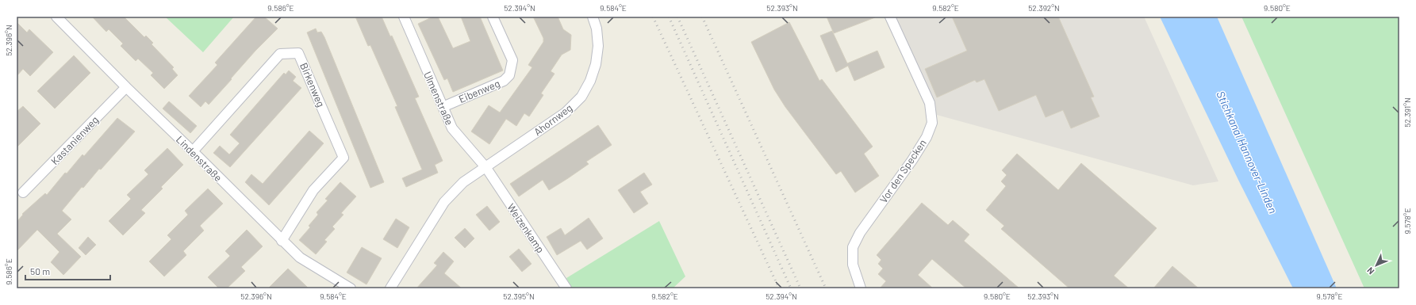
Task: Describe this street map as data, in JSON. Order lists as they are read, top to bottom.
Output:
{
  "streets": {
    "street": [
      "Birkenweg",
      "Eibenweg",
      "Ulmenstraße",
      "Ahornweg",
      "Kastanienweg",
      "Lindenstraße",
      "Vor den Specken",
      "Weizenkamp"
    ]
  },
  "crossings": [
    ["Birkenweg", "Lindenstraße"],
    ["Eibenweg", "Ulmenstraße"],
    ["Ulmenstraße", "Ahornweg"],
    ["Ulmenstraße", "Weizenkamp"],
    ["Ahornweg", "Weizenkamp"],
    ["Kastanienweg", "Lindenstraße"]
  ],
  "water": ["Stichkanal Hannover-Linden"],
  "scale_bar": "50 m",
  "north": "bottom left",
  "coordinates": [
    "9.586°E",
    "52.394°N",
    "9.584°E",
    "52.393°N",
    "9.582°E",
    "52.392°N",
    "9.580°E",
    "52.396°N",
    "52.391°N",
    "9.578°E",
    "52.395°N"
  ]
}
